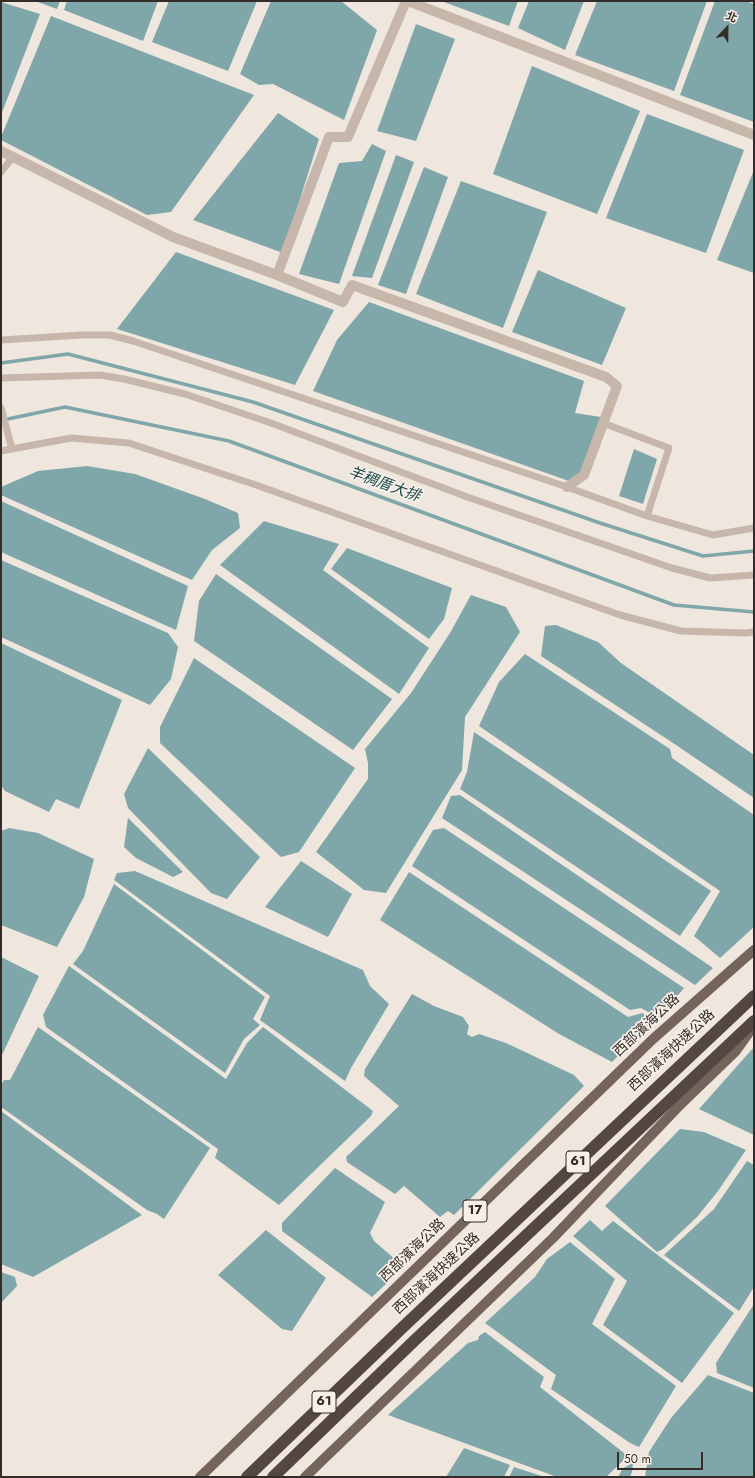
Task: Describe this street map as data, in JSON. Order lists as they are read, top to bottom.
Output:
{
  "streets": {
    "highway": ["西部濱海快速公路", "61"],
    "main road": ["西部濱海公路", "17"]
  },
  "water": ["羊稠厝大排"],
  "scale_bar": "50 m",
  "north": "top"
}
